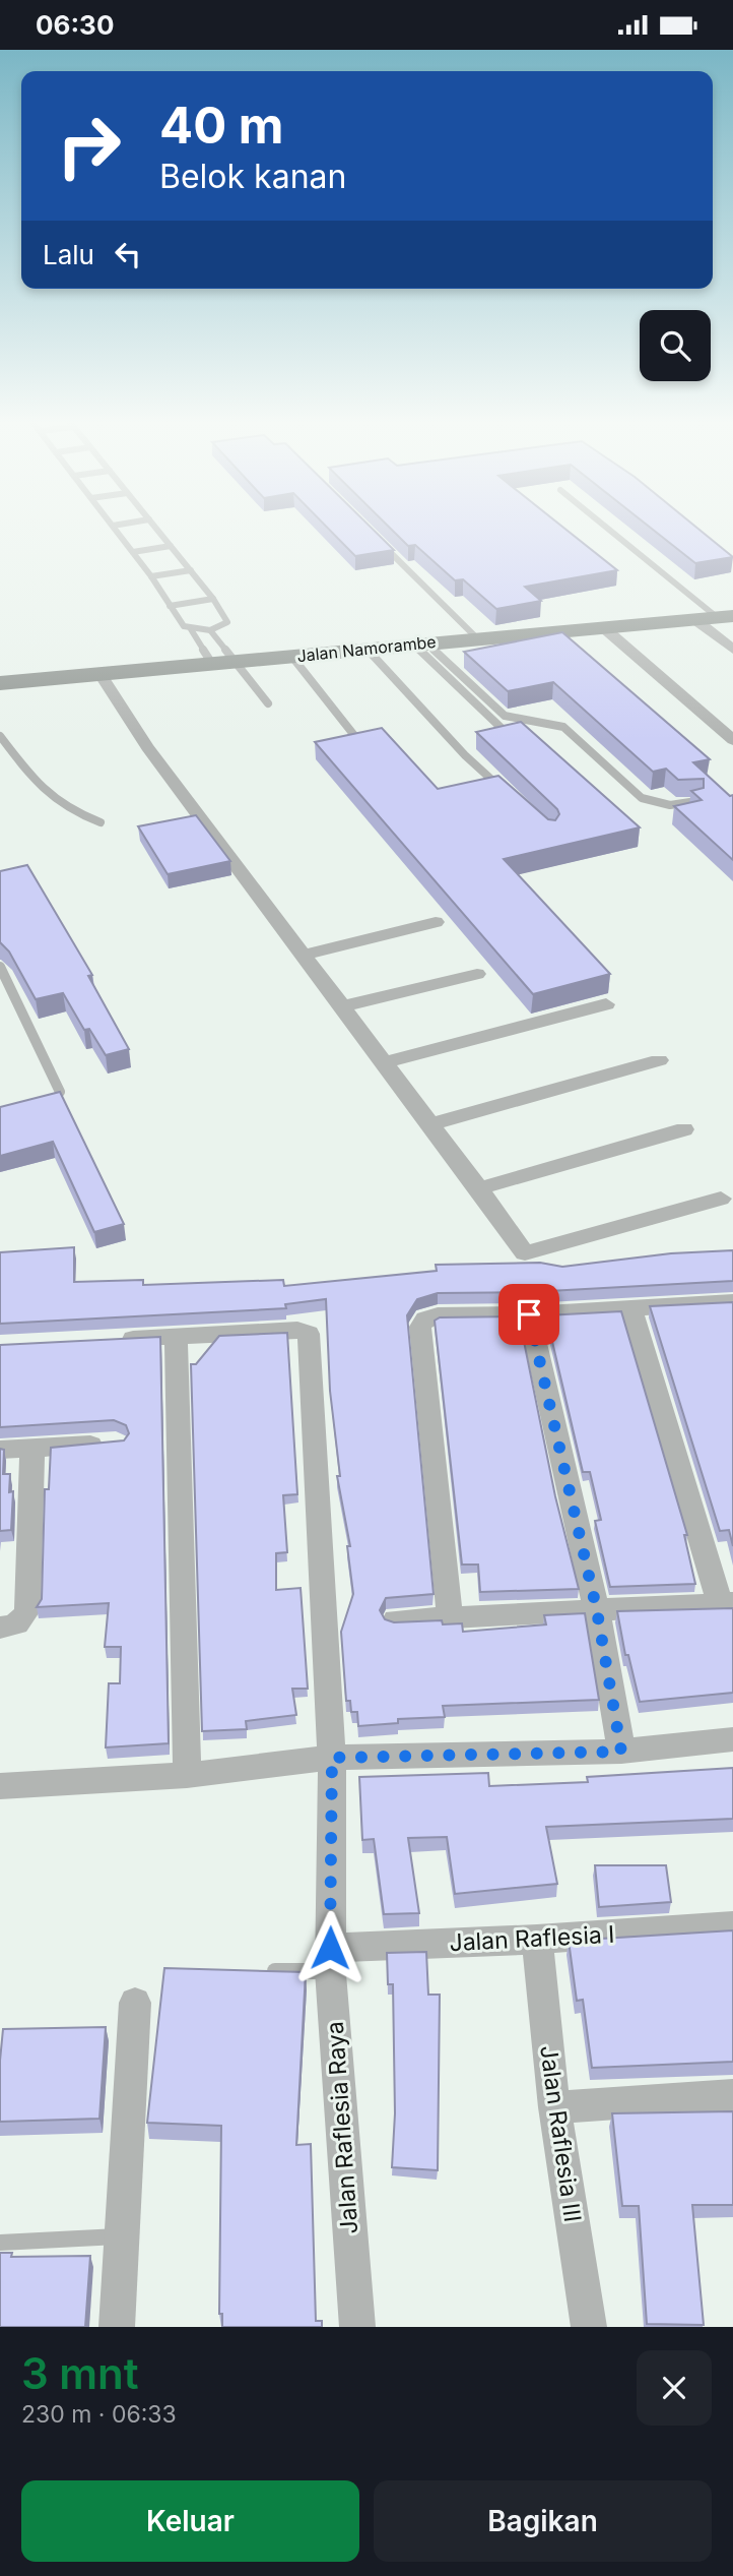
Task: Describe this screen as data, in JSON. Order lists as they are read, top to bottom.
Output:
{
  "streets": {
    "main road": ["Jalan Namorambe"],
    "street": ["Jalan Raflesia I", "Jalan Raflesia Raya", "Jalan Raflesia III"]
  },
  "crossings": [
    ["Jalan Raflesia I", "Jalan Raflesia Raya"],
    ["Jalan Raflesia I", "Jalan Raflesia III"]
  ],
  "page": {
    "status": "06:30",
    "turn": ["40 m", "Belok kanan"],
    "then": "Lalu",
    "heading": ["3 mnt", "230 m · 06:33"],
    "buttons": ["Keluar", "Bagikan"]
  }
}
